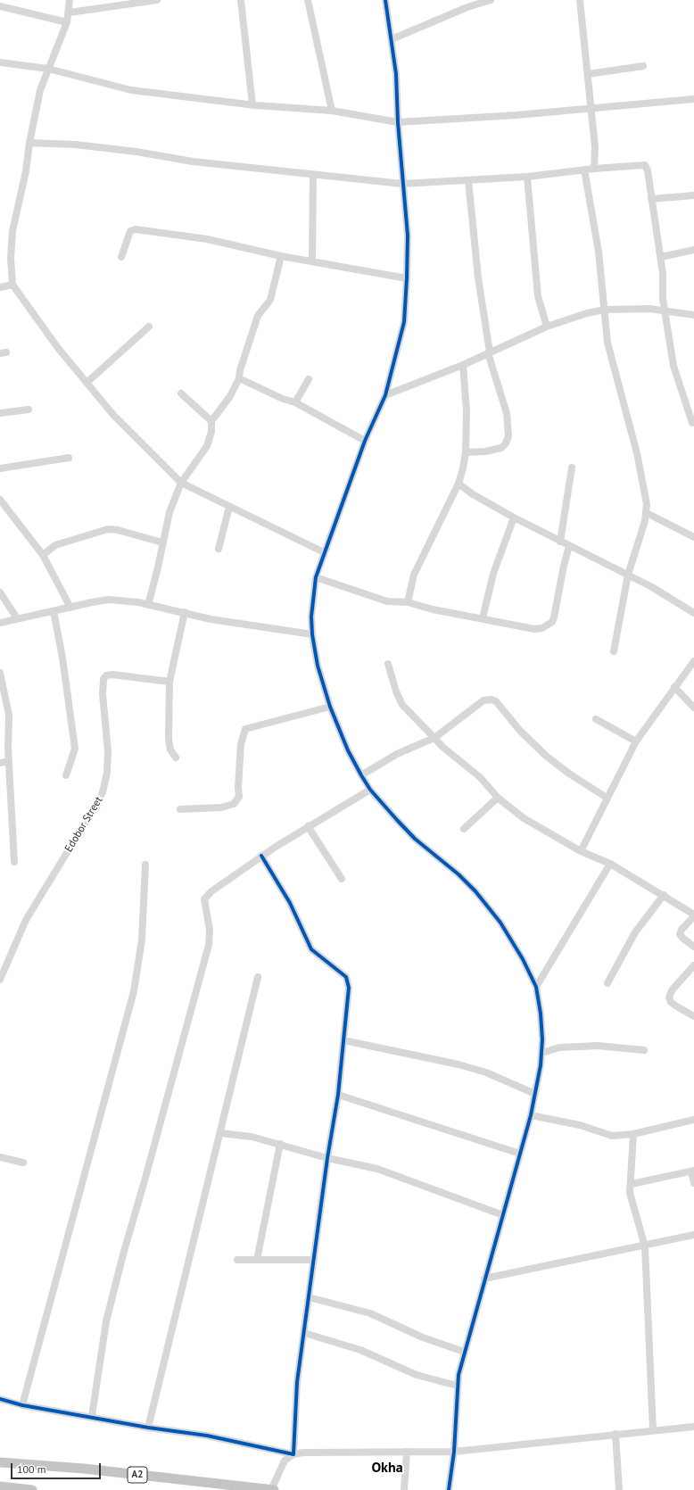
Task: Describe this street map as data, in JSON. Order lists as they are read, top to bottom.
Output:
{
  "streets": {
    "highway": ["A2"],
    "street": ["Edobor Street"]
  },
  "districts": ["Okha"],
  "scale_bar": "100 m"
}
